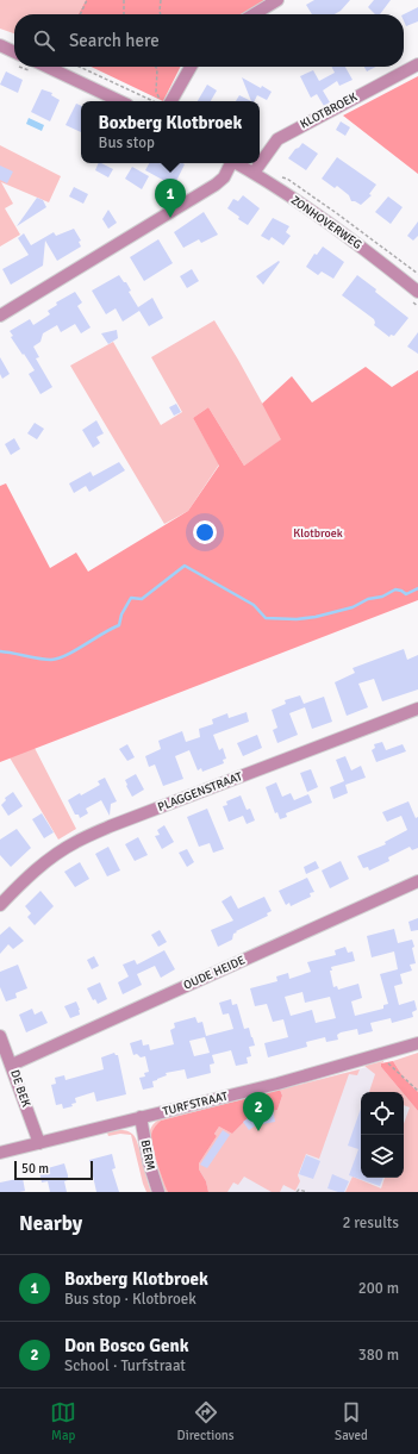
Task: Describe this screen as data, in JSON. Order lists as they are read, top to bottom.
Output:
{
  "streets": {
    "street": [
      "KLOTBROEK",
      "ZONHOVERWEG",
      "PLAGGENSTRAAT",
      "OUDE HEIDE",
      "DE BEK",
      "TURFSTRAAT",
      "BERM"
    ]
  },
  "crossings": [
    ["KLOTBROEK", "ZONHOVERWEG"],
    ["OUDE HEIDE", "DE BEK"],
    ["DE BEK", "TURFSTRAAT"],
    ["TURFSTRAAT", "BERM"]
  ],
  "parks": ["Klotbroek"],
  "scale_bar": "50 m",
  "page": {
    "search": "Search here",
    "popup": ["Boxberg Klotbroek", "Bus stop"],
    "pins": ["1", "2"],
    "scale": "50 m",
    "heading": ["Nearby", "2 results"],
    "list": [
      {
        "mark": "1",
        "name": "Boxberg Klotbroek",
        "note": "Bus stop · Klotbroek",
        "value": "200 m"
      },
      {
        "mark": "2",
        "name": "Don Bosco Genk",
        "note": "School · Turfstraat",
        "value": "380 m"
      }
    ],
    "nav": ["Map", "Directions", "Saved"]
  }
}
